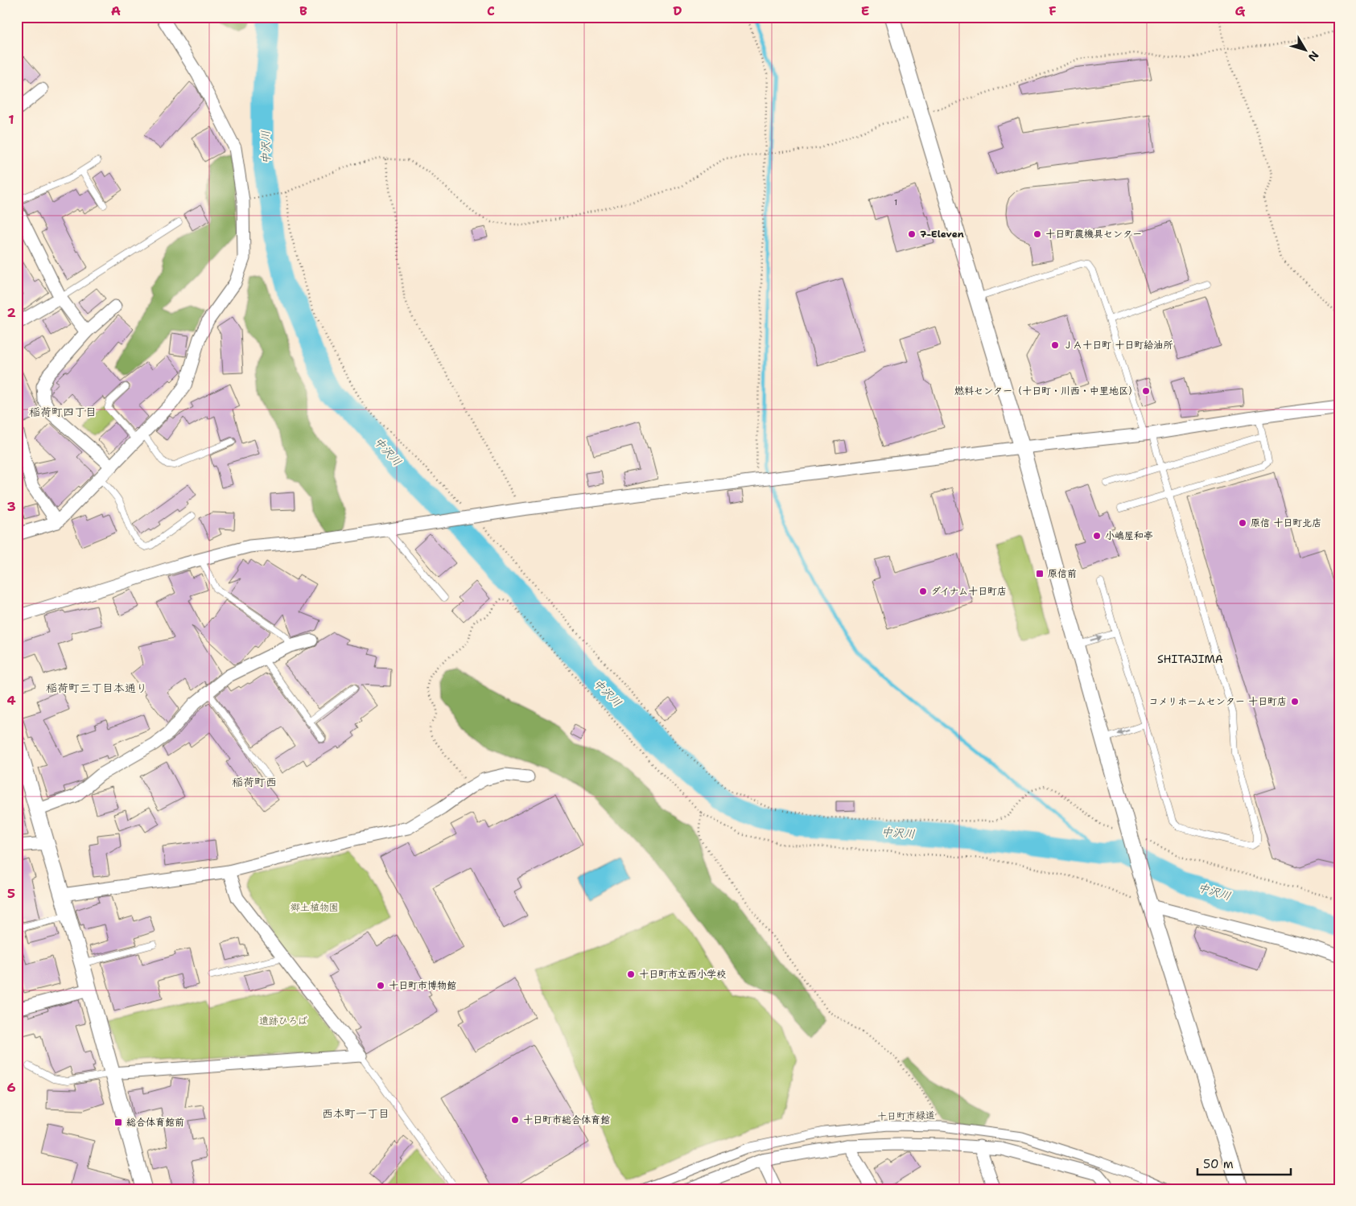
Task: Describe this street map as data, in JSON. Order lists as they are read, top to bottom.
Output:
{
  "streets": {
    "street": ["十日町市緑道"]
  },
  "districts": [
    "稲荷町四丁目",
    "SHITAJIMA",
    "稲荷町三丁目本通り",
    "稲荷町西",
    "西本町一丁目"
  ],
  "water": ["中沢川"],
  "parks": ["郷土植物園", "遺跡ひろば"],
  "places": {
    "other": [
      "7-Eleven",
      "十日町農機具センター",
      "ＪＡ十日町 十日町給油所",
      "燃料センター（十日町・川西・中里地区）",
      "原信 十日町北店",
      "小嶋屋和亭",
      "ダイナム十日町店",
      "コメリホームセンター 十日町店",
      "十日町市立西小学校",
      "十日町市博物館",
      "十日町市総合体育館"
    ],
    "transit": ["原信前", "総合体育館前"]
  },
  "house_numbers": ["1"],
  "scale_bar": "50 m",
  "north": "bottom right",
  "grid": {
    "columns": [
      "A",
      "B",
      "C",
      "D",
      "E",
      "F",
      "G"
    ],
    "rows": [
      "1",
      "2",
      "3",
      "4",
      "5",
      "6"
    ]
  }
}
